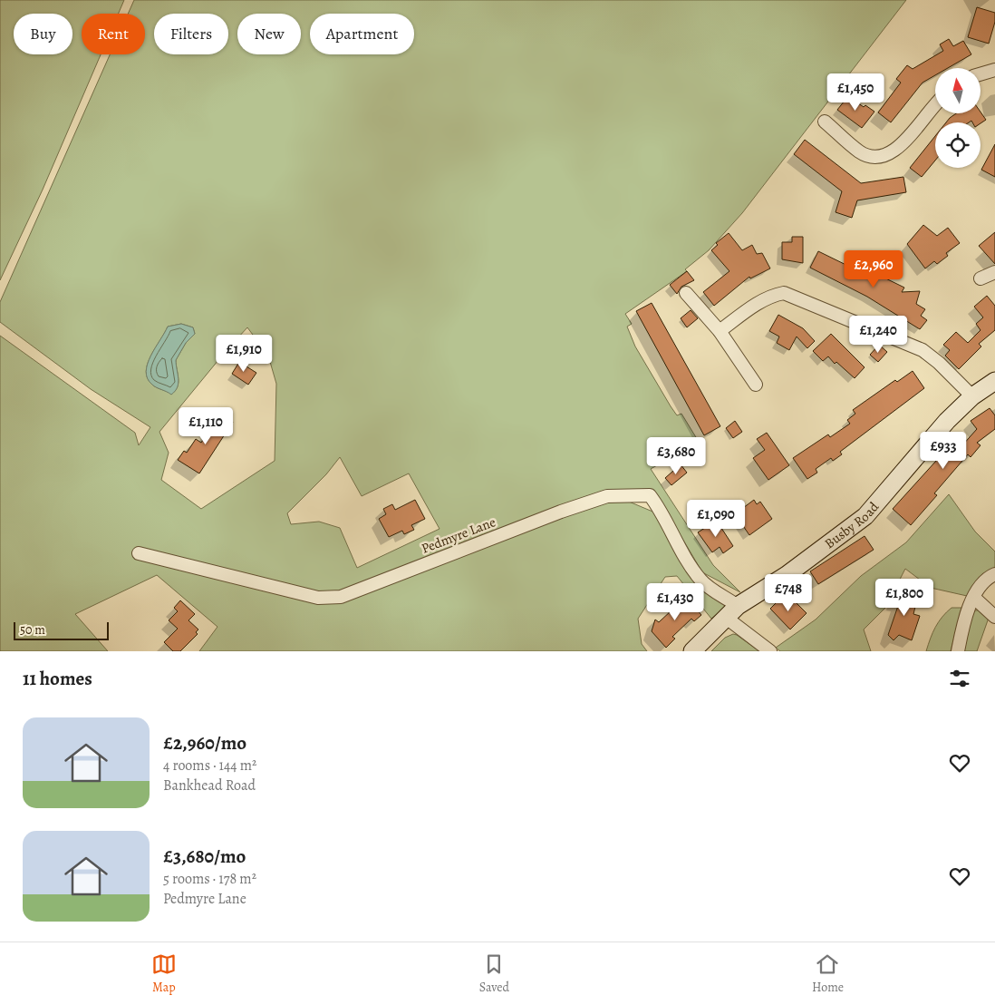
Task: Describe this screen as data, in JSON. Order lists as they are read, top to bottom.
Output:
{
  "streets": {
    "main road": ["Busby Road"],
    "street": ["Pedmyre Lane"]
  },
  "crossings": [
    ["Busby Road", "Pedmyre Lane"]
  ],
  "scale_bar": "50 m",
  "north": "top",
  "page": {
    "chip": [
      "Buy",
      "Rent",
      "Filters",
      "New",
      "Apartment"
    ],
    "price": [
      "£1,450",
      "£2,960",
      "£1,240",
      "£1,910",
      "£1,110",
      "£933",
      "£3,680",
      "£1,090",
      "£748",
      "£1,800",
      "£1,430"
    ],
    "scale": "50 m",
    "heading": "11 homes",
    "list": [
      {
        "name": "£2,960/mo",
        "note": "4 rooms · 144 m² · Bankhead Road"
      },
      {
        "name": "£3,680/mo",
        "note": "5 rooms · 178 m² · Pedmyre Lane"
      }
    ],
    "tabs": ["Map", "Saved", "Home"]
  }
}
